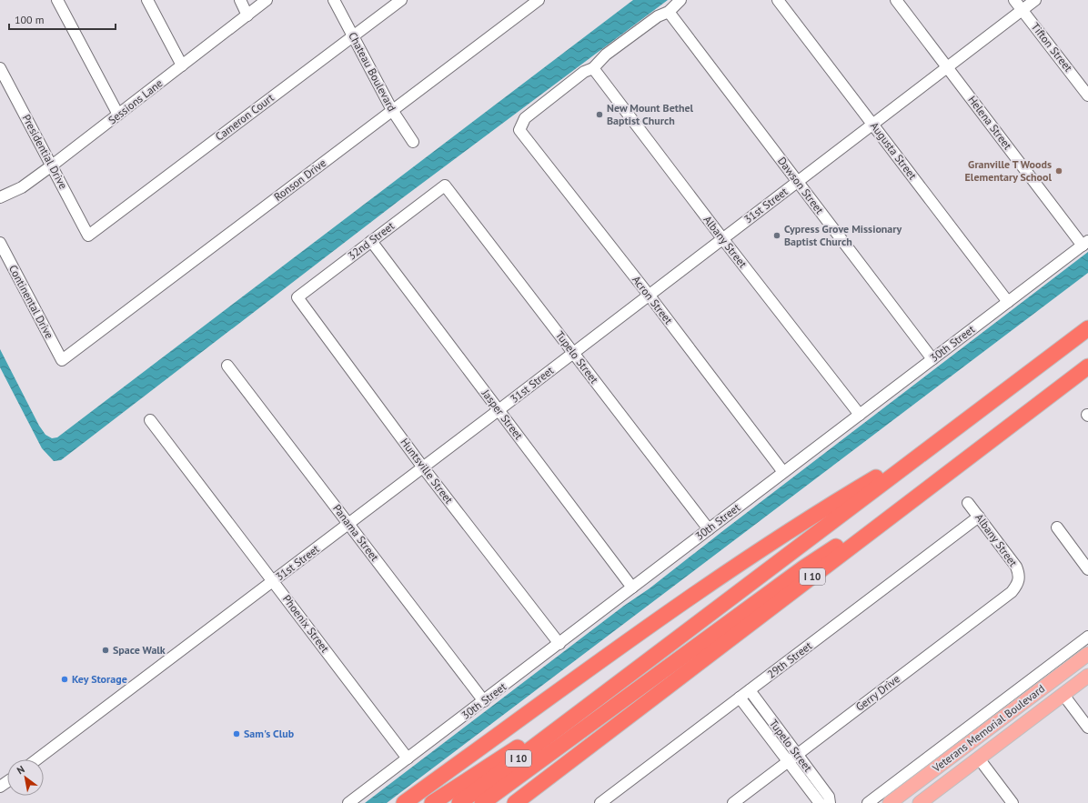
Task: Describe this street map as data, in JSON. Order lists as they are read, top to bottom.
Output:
{
  "streets": {
    "highway": ["I 10"],
    "main road": ["Veterans Memorial Boulevard"],
    "street": [
      "Tifton Street",
      "Chateau Boulevard",
      "Sessions Lane",
      "Cameron Court",
      "Helena Street",
      "Augusta Street",
      "Presidential Drive",
      "Ronson Drive",
      "Dawson Street",
      "31st Street",
      "32nd Street",
      "Albany Street",
      "Acron Street",
      "Continental Drive",
      "30th Street",
      "Tupelo Street",
      "Jasper Street",
      "Huntsville Street",
      "Panama Street",
      "Phoenix Street",
      "29th Street",
      "Gerry Drive"
    ]
  },
  "crossings": [
    ["Tifton Street", "31st Street"],
    ["Chateau Boulevard", "Cameron Court"],
    ["Chateau Boulevard", "Ronson Drive"],
    ["Sessions Lane", "Presidential Drive"],
    ["Cameron Court", "Presidential Drive"],
    ["Helena Street", "31st Street"],
    ["Helena Street", "30th Street"],
    ["Augusta Street", "31st Street"],
    ["Augusta Street", "30th Street"],
    ["Ronson Drive", "Continental Drive"],
    ["Dawson Street", "31st Street"],
    ["Dawson Street", "30th Street"],
    ["31st Street", "Albany Street"],
    ["31st Street", "Acron Street"],
    ["31st Street", "Tupelo Street"],
    ["31st Street", "Jasper Street"],
    ["31st Street", "Huntsville Street"],
    ["31st Street", "Panama Street"],
    ["31st Street", "Phoenix Street"],
    ["32nd Street", "Tupelo Street"],
    ["32nd Street", "Jasper Street"],
    ["32nd Street", "Huntsville Street"],
    ["Albany Street", "Acron Street"],
    ["Albany Street", "30th Street"],
    ["Albany Street", "29th Street"],
    ["Albany Street", "Gerry Drive"],
    ["Acron Street", "30th Street"],
    ["30th Street", "Tupelo Street"],
    ["30th Street", "Jasper Street"],
    ["30th Street", "Huntsville Street"],
    ["30th Street", "Panama Street"],
    ["30th Street", "Phoenix Street"],
    ["Tupelo Street", "29th Street"],
    ["Tupelo Street", "Gerry Drive"]
  ],
  "places": [
    "New Mount Bethel Baptist Church",
    "Granville T Woods Elementary School",
    "Cypress Grove Missionary Baptist Church",
    "Space Walk",
    "Key Storage",
    "Sam's Club"
  ],
  "scale_bar": "100 m",
  "north": "top left"
}
